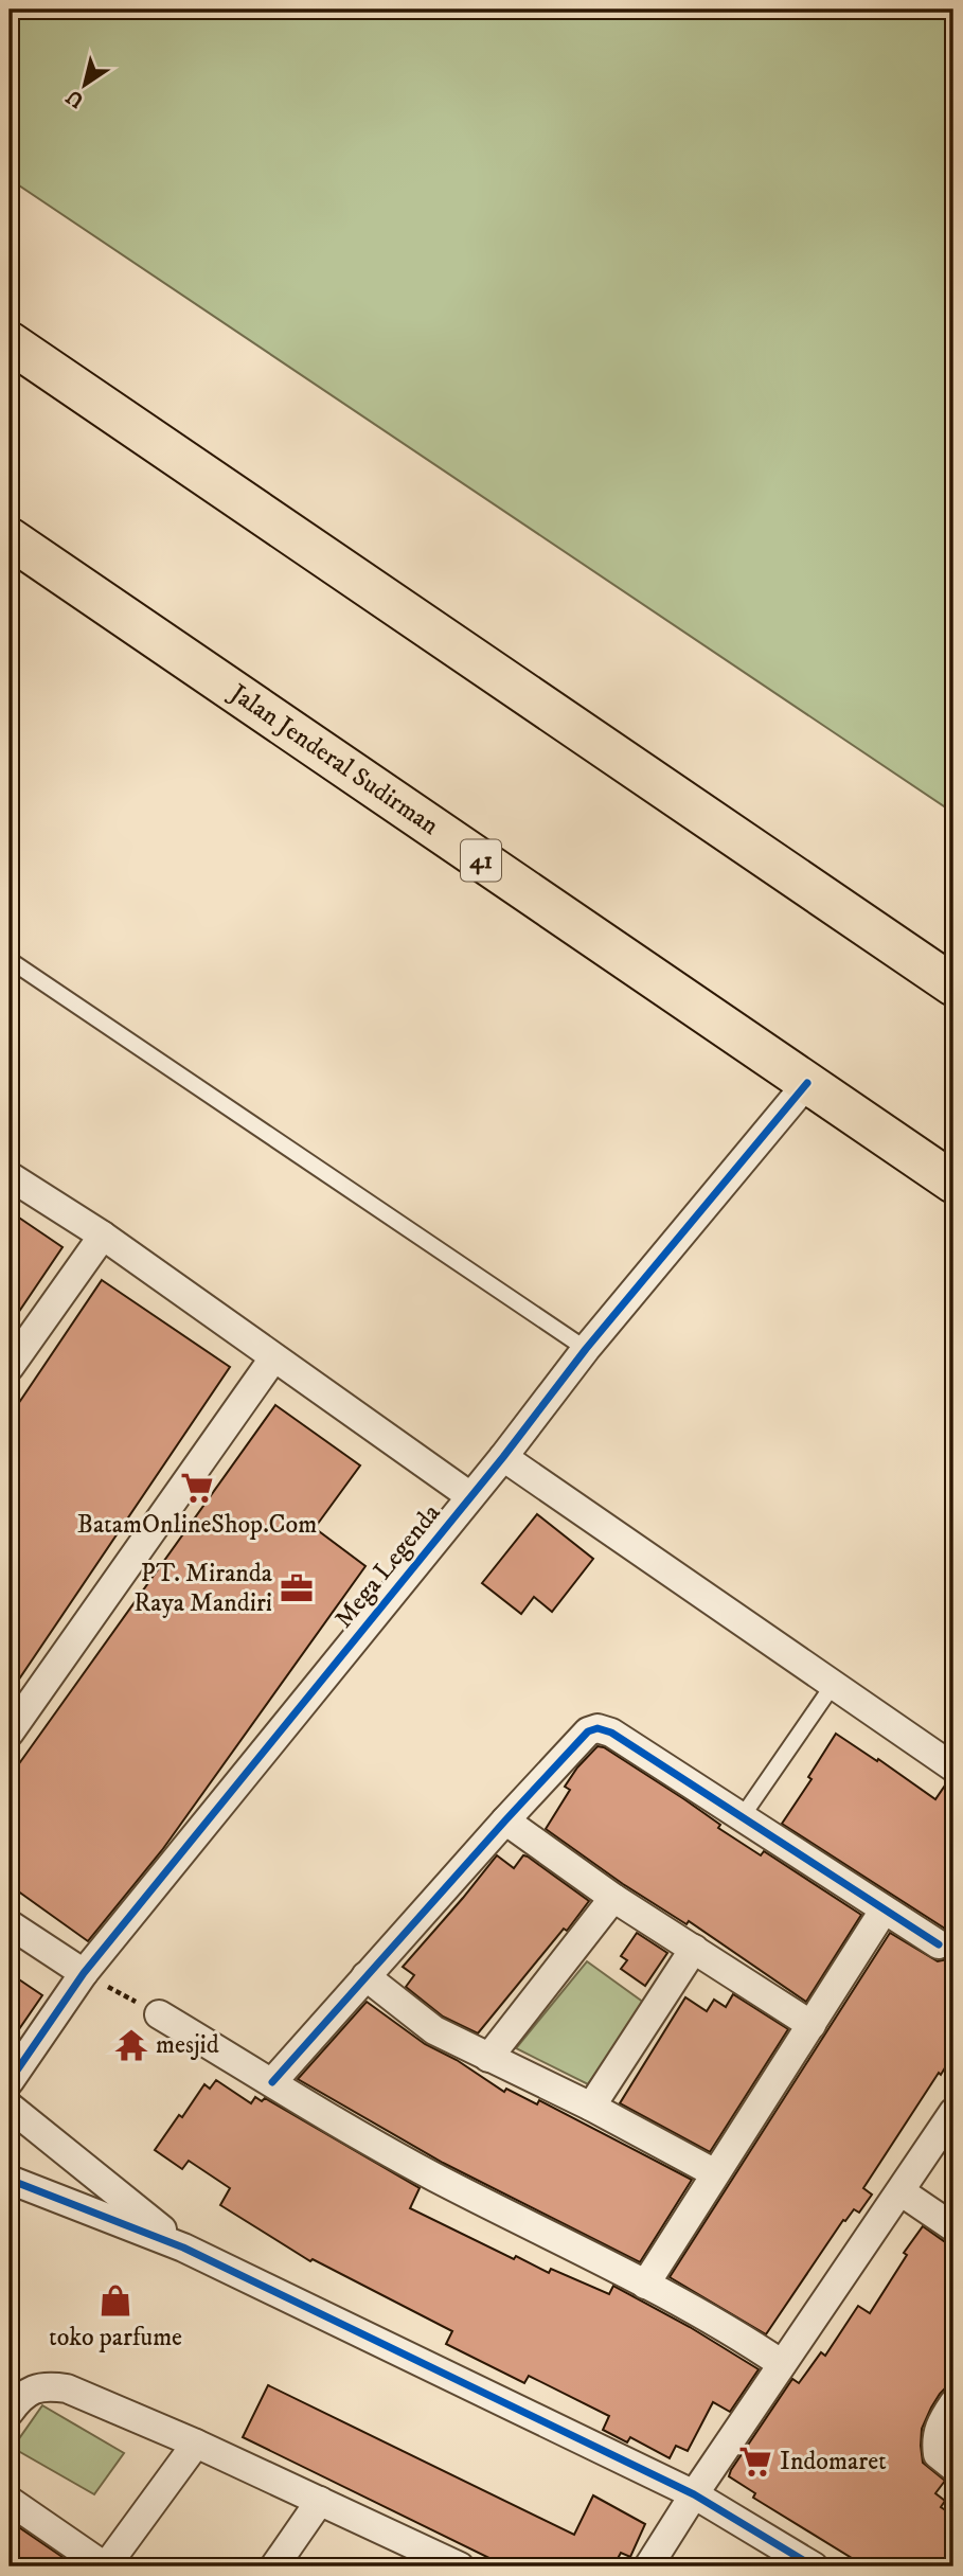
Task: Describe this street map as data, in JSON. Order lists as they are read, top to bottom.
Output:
{
  "streets": {
    "highway": ["Jalan Jenderal Sudirman", "41"],
    "street": ["Mega Legenda"]
  },
  "crossings": [
    ["Jalan Jenderal Sudirman", "Mega Legenda"]
  ],
  "places": {
    "supermarket": ["BatamOnlineShop.Com", "Indomaret"],
    "office": ["PT. Miranda Raya Mandiri"],
    "temple": ["mesjid"],
    "shop": ["toko parfume"]
  },
  "north": "bottom left"
}
